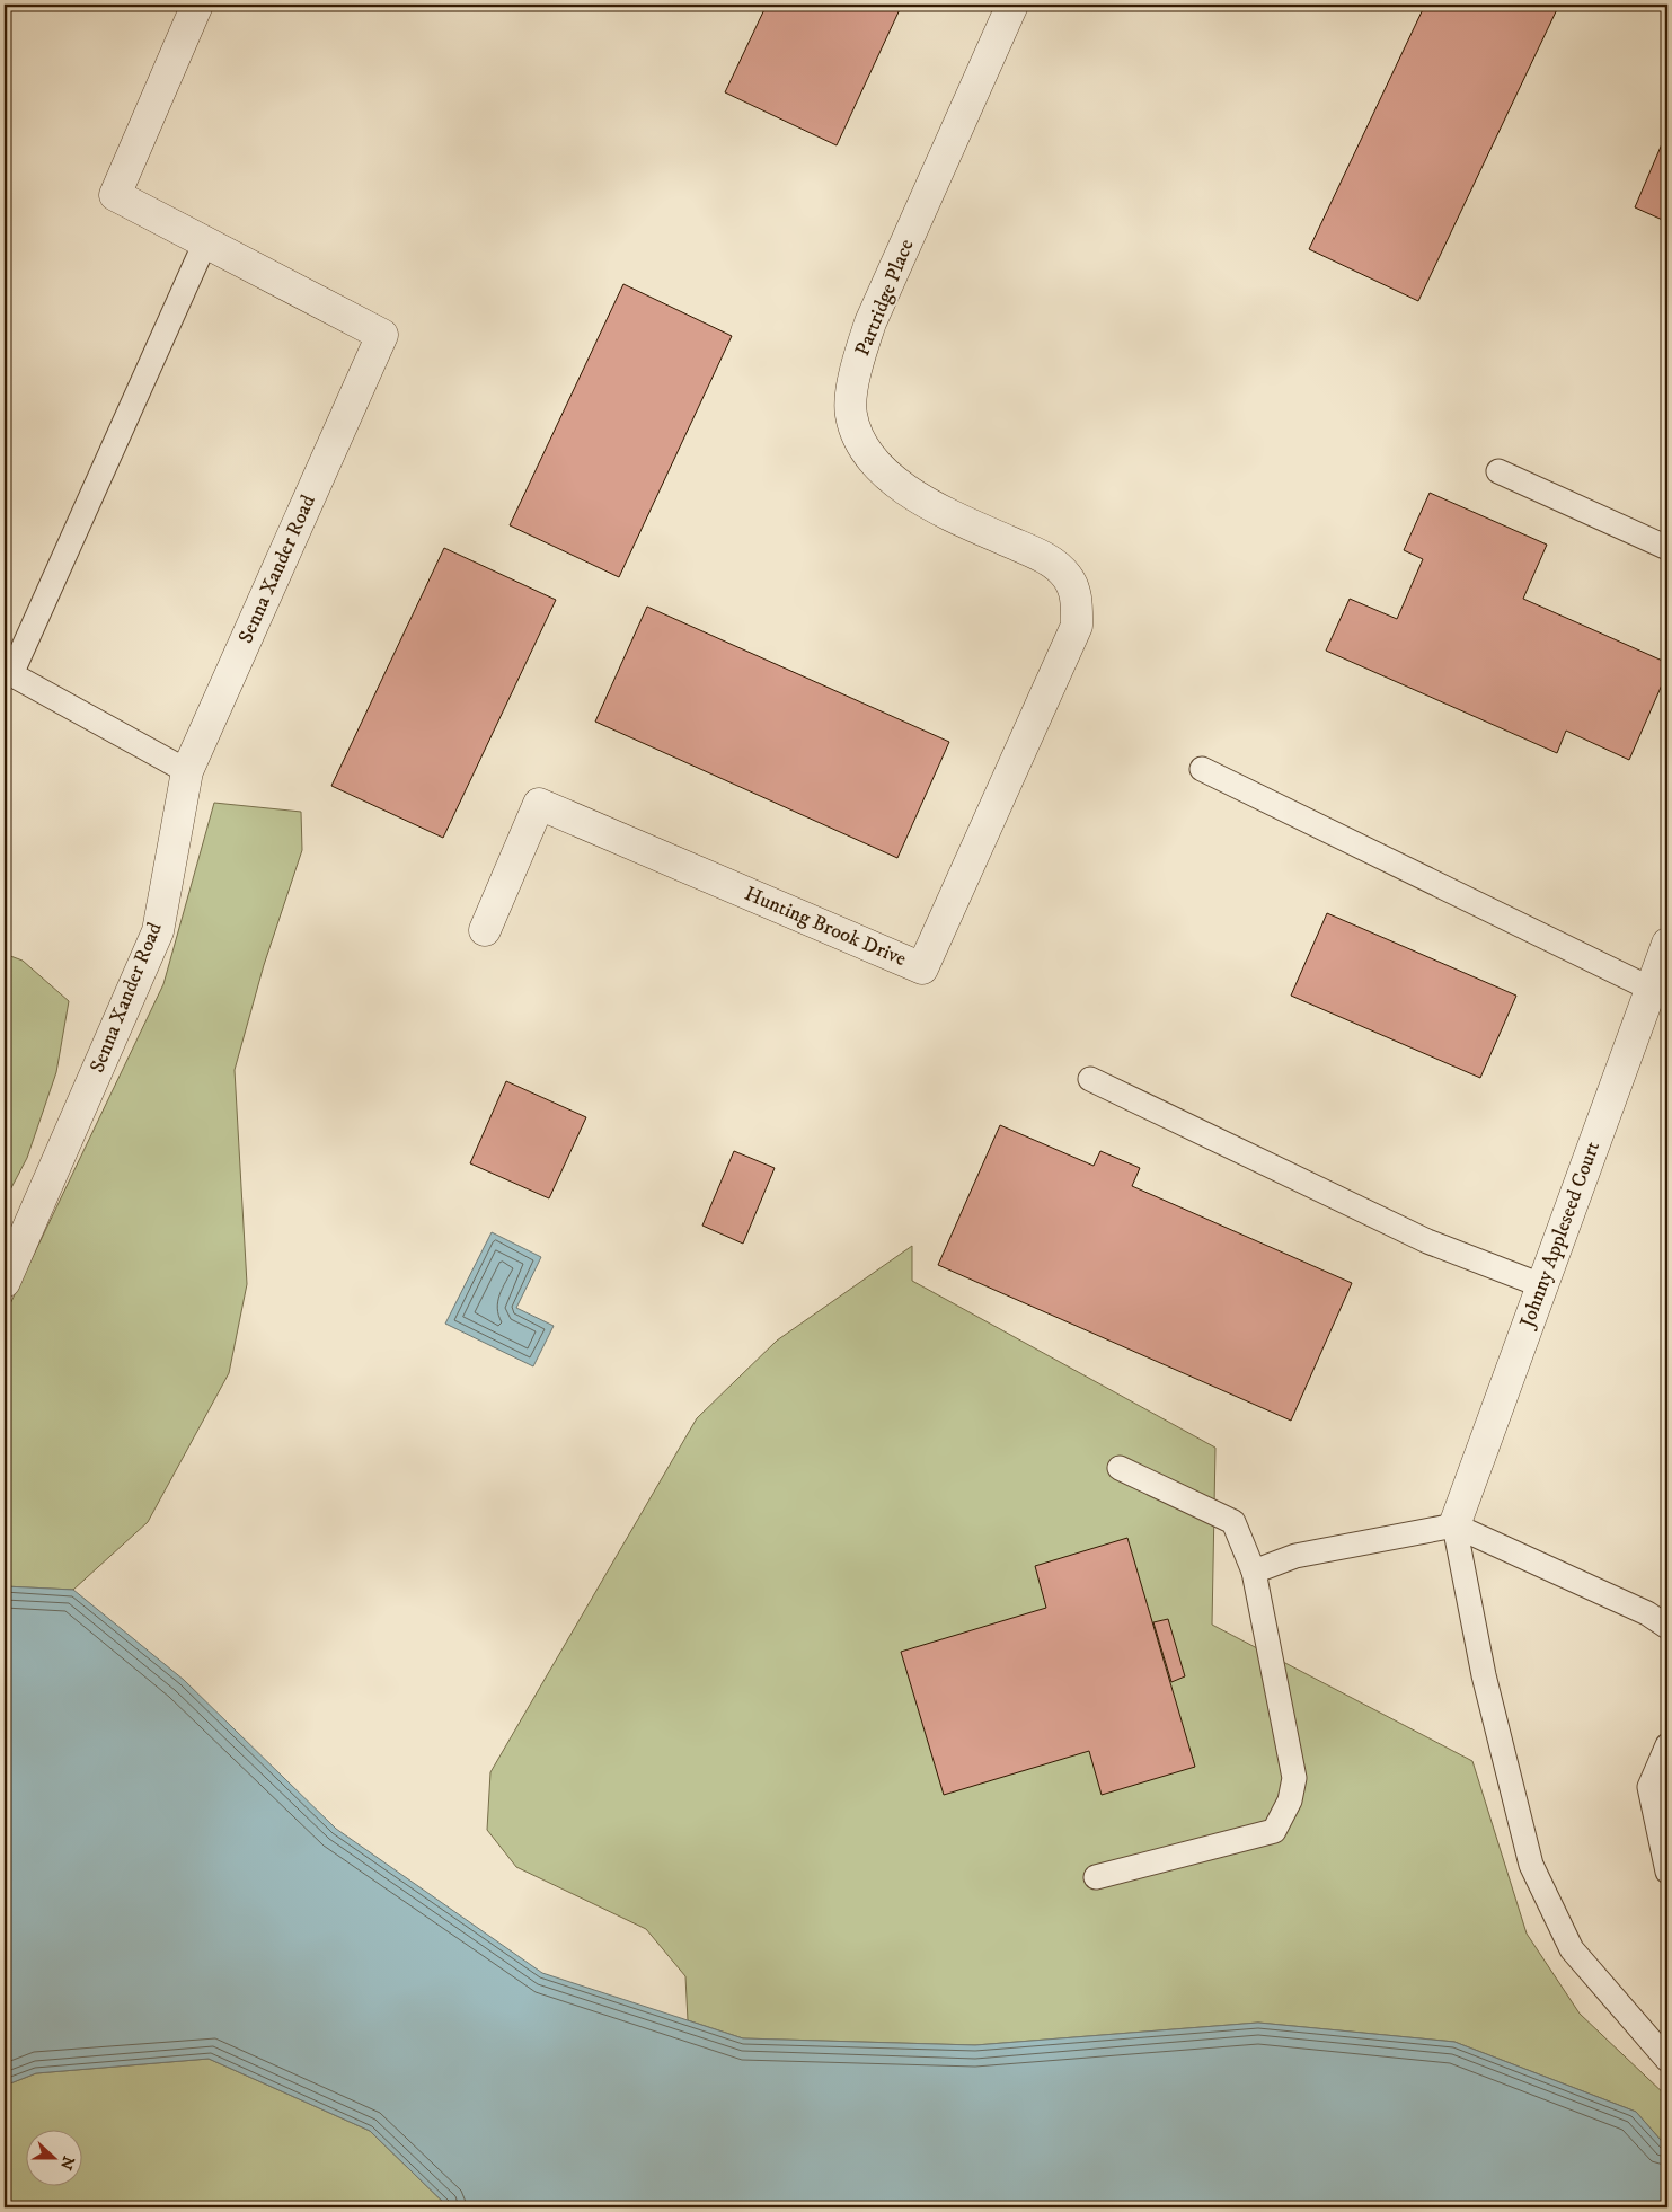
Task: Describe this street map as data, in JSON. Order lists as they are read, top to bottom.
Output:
{
  "streets": {
    "street": [
      "Partridge Place",
      "Senna Xander Road",
      "Hunting Brook Drive",
      "Johnny Appleseed Court"
    ]
  },
  "crossings": [
    ["Partridge Place", "Hunting Brook Drive"]
  ],
  "north": "right"
}
